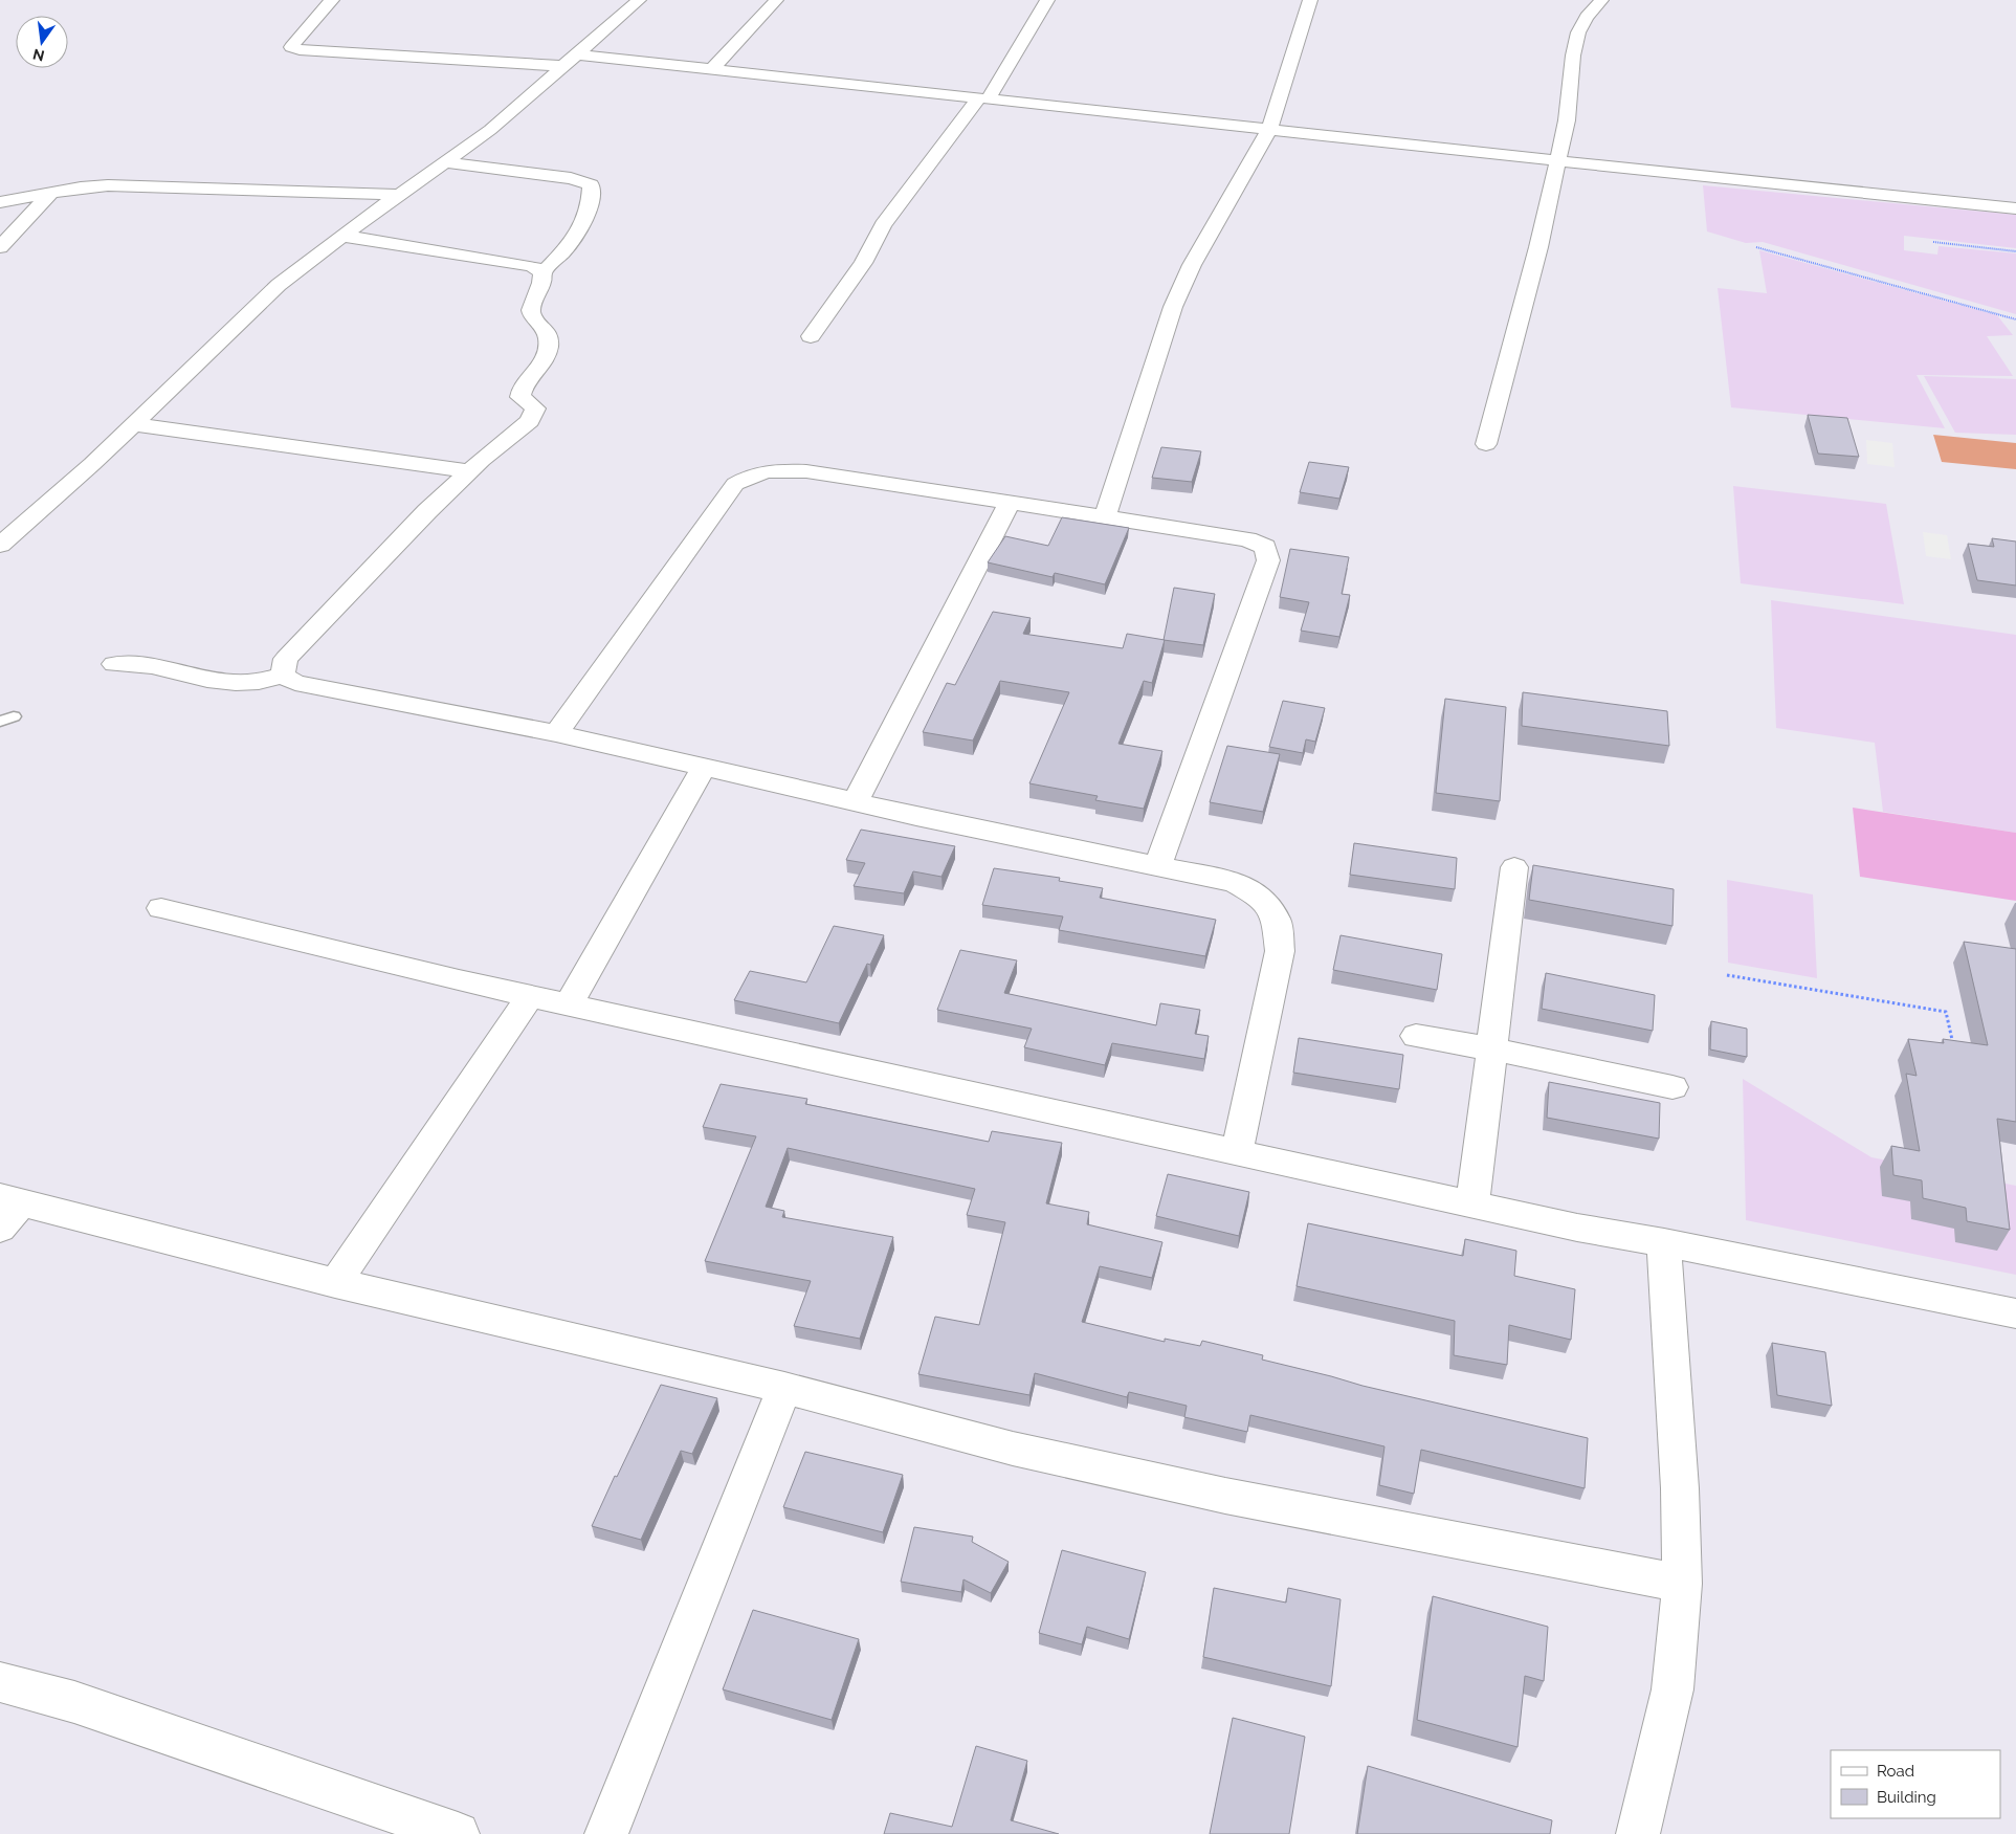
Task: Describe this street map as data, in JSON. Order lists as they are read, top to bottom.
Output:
{
  "legend": ["Road", "Building"],
  "north": "bottom"
}
